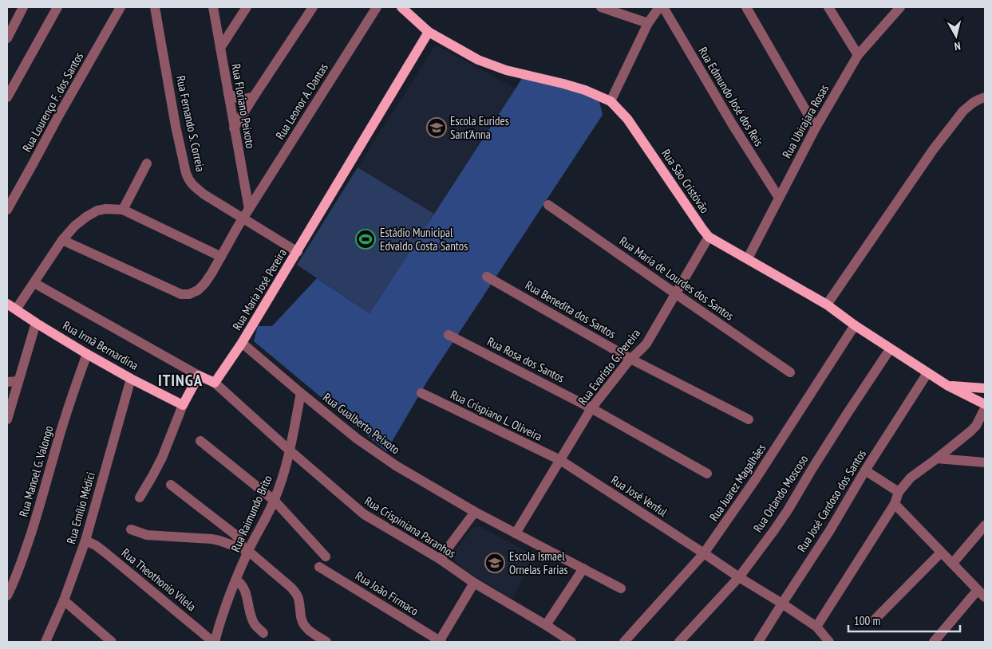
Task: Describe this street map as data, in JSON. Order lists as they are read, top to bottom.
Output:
{
  "streets": {
    "main road": ["Rua São Cristóvão", "Rua Maria José Pereira", "Rua Irmã Bernardina"],
    "street": [
      "Rua Edmundo José dos Reis",
      "Rua Leonor A. Dantas",
      "Rua Lourenço F. dos Santos",
      "Rua Floriano Peixoto",
      "Rua Ubirajara Rosas",
      "Rua Fernando S. Correia",
      "Rua Maria de Lourdes dos Santos",
      "Rua Benedita dos Santos",
      "Rua Rosa dos Santos",
      "Rua Evaristo G. Pereira",
      "Rua Crispiano L. Oliveira",
      "Rua Gualberto Peixoto",
      "Rua Manoel G. Valongo",
      "Rua Juarez Magalhães",
      "Rua Orlando Moscoso",
      "Rua José Venful",
      "Rua José Cardoso dos Santos",
      "Rua Emílio Médici",
      "Rua Raimundo Brito",
      "Rua Crispiniana Paranhos",
      "Rua Theothonio Vilela",
      "Rua João Firmaco"
    ]
  },
  "crossings": [
    ["Rua Edmundo José dos Reis", "Rua Ubirajara Rosas"],
    ["Rua Leonor A. Dantas", "Rua Floriano Peixoto"],
    ["Rua Leonor A. Dantas", "Rua Fernando S. Correia"],
    ["Rua Ubirajara Rosas", "Rua São Cristóvão"],
    ["Rua Fernando S. Correia", "Rua Maria José Pereira"],
    ["Rua São Cristóvão", "Rua Maria José Pereira"],
    ["Rua São Cristóvão", "Rua Evaristo G. Pereira"],
    ["Rua São Cristóvão", "Rua Juarez Magalhães"],
    ["Rua São Cristóvão", "Rua Orlando Moscoso"],
    ["Rua São Cristóvão", "Rua José Cardoso dos Santos"],
    ["Rua Maria de Lourdes dos Santos", "Rua Evaristo G. Pereira"],
    ["Rua Maria José Pereira", "Rua Gualberto Peixoto"],
    ["Rua Maria José Pereira", "Rua Crispiniana Paranhos"],
    ["Rua Benedita dos Santos", "Rua Evaristo G. Pereira"],
    ["Rua Irmã Bernardina", "Rua Manoel G. Valongo"],
    ["Rua Irmã Bernardina", "Rua Emílio Médici"],
    ["Rua Rosa dos Santos", "Rua Evaristo G. Pereira"],
    ["Rua Evaristo G. Pereira", "Rua Crispiano L. Oliveira"],
    ["Rua Evaristo G. Pereira", "Rua José Venful"],
    ["Rua Crispiano L. Oliveira", "Rua José Venful"],
    ["Rua Gualberto Peixoto", "Rua Raimundo Brito"],
    ["Rua Juarez Magalhães", "Rua José Venful"],
    ["Rua Orlando Moscoso", "Rua José Venful"],
    ["Rua José Venful", "Rua José Cardoso dos Santos"],
    ["Rua Emílio Médici", "Rua Theothonio Vilela"],
    ["Rua Raimundo Brito", "Rua Crispiniana Paranhos"],
    ["Rua Raimundo Brito", "Rua Theothonio Vilela"]
  ],
  "districts": ["ITINGA"],
  "places": {
    "school or university": ["Escola Eurides Sant'Anna", "Escola Ismael Ornelas Farias"],
    "sports": ["Estádio Municipal Edvaldo Costa Santos"]
  },
  "scale_bar": "100 m",
  "north": "bottom"
}
